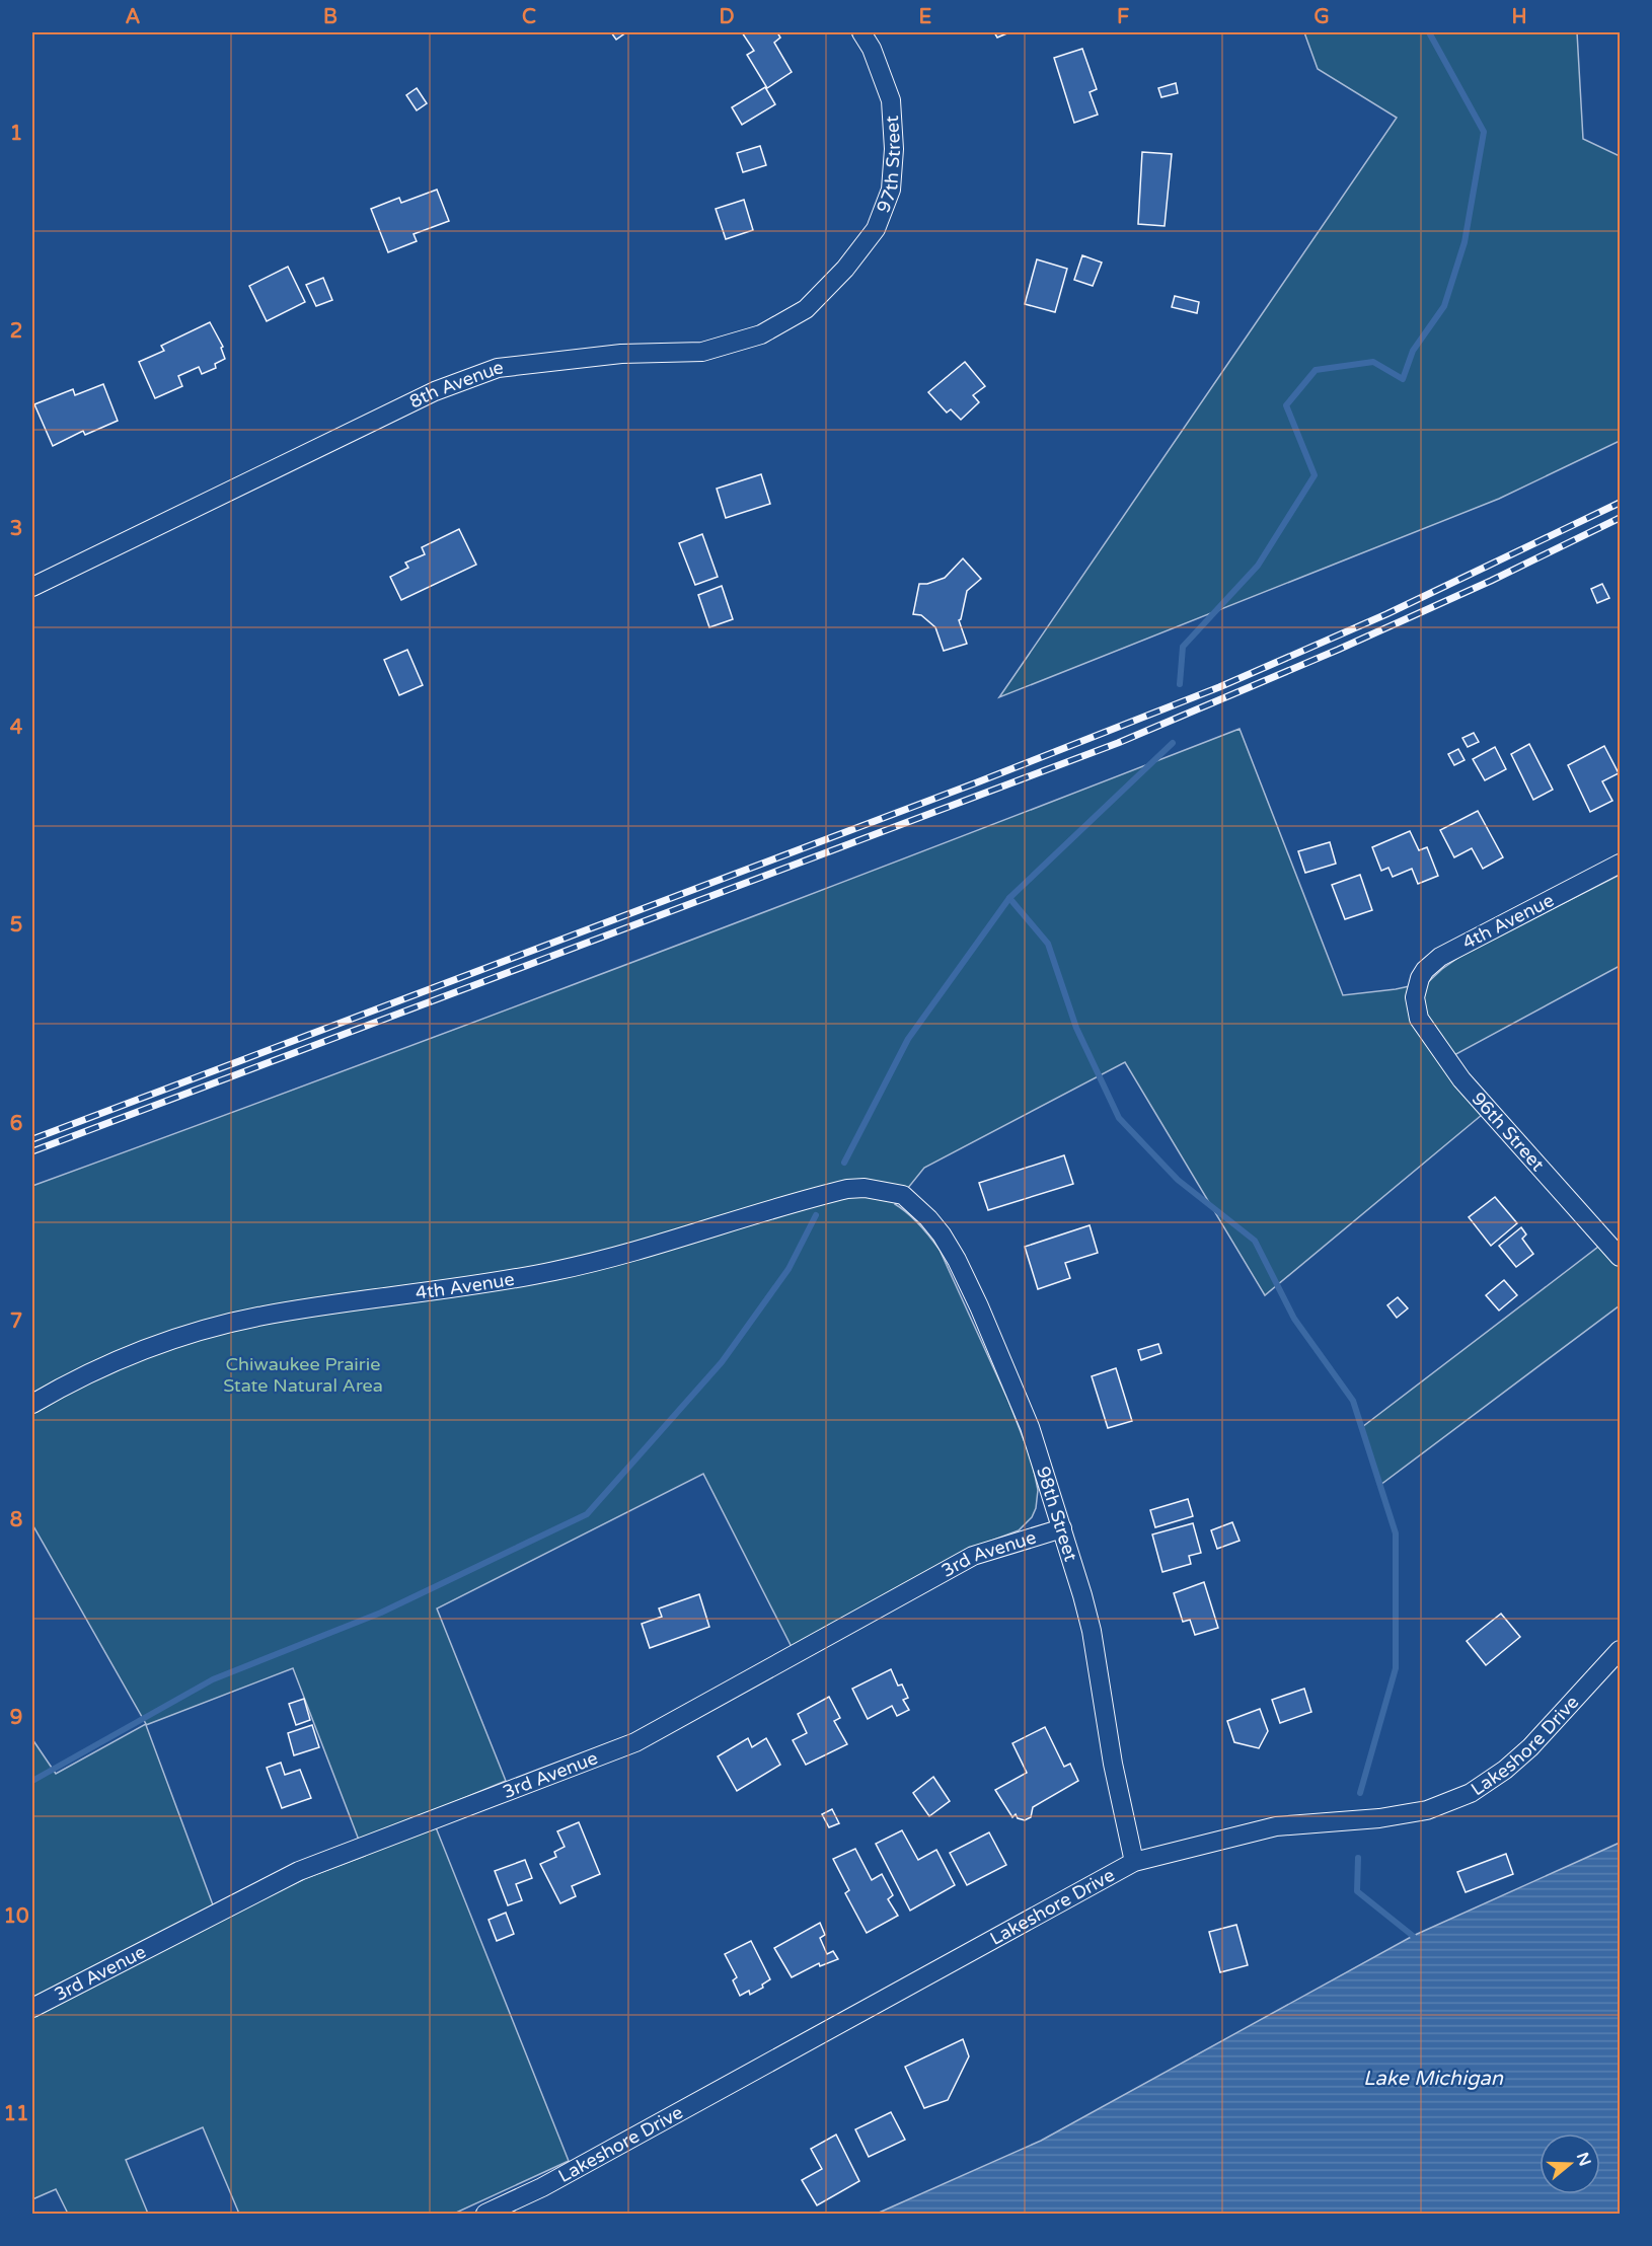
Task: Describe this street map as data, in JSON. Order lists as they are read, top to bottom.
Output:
{
  "streets": {
    "street": [
      "97th Street",
      "8th Avenue",
      "4th Avenue",
      "96th Street",
      "98th Street",
      "3rd Avenue",
      "Lakeshore Drive"
    ]
  },
  "crossings": [
    ["97th Street", "8th Avenue"],
    ["4th Avenue", "96th Street"],
    ["4th Avenue", "98th Street"],
    ["98th Street", "3rd Avenue"],
    ["98th Street", "Lakeshore Drive"]
  ],
  "water": ["Lake Michigan"],
  "parks": ["Chiwaukee Prairie State Natural Area"],
  "north": "right",
  "grid": {
    "columns": [
      "A",
      "B",
      "C",
      "D",
      "E",
      "F",
      "G",
      "H"
    ],
    "rows": [
      "1",
      "2",
      "3",
      "4",
      "5",
      "6",
      "7",
      "8",
      "9",
      "10",
      "11"
    ]
  }
}
